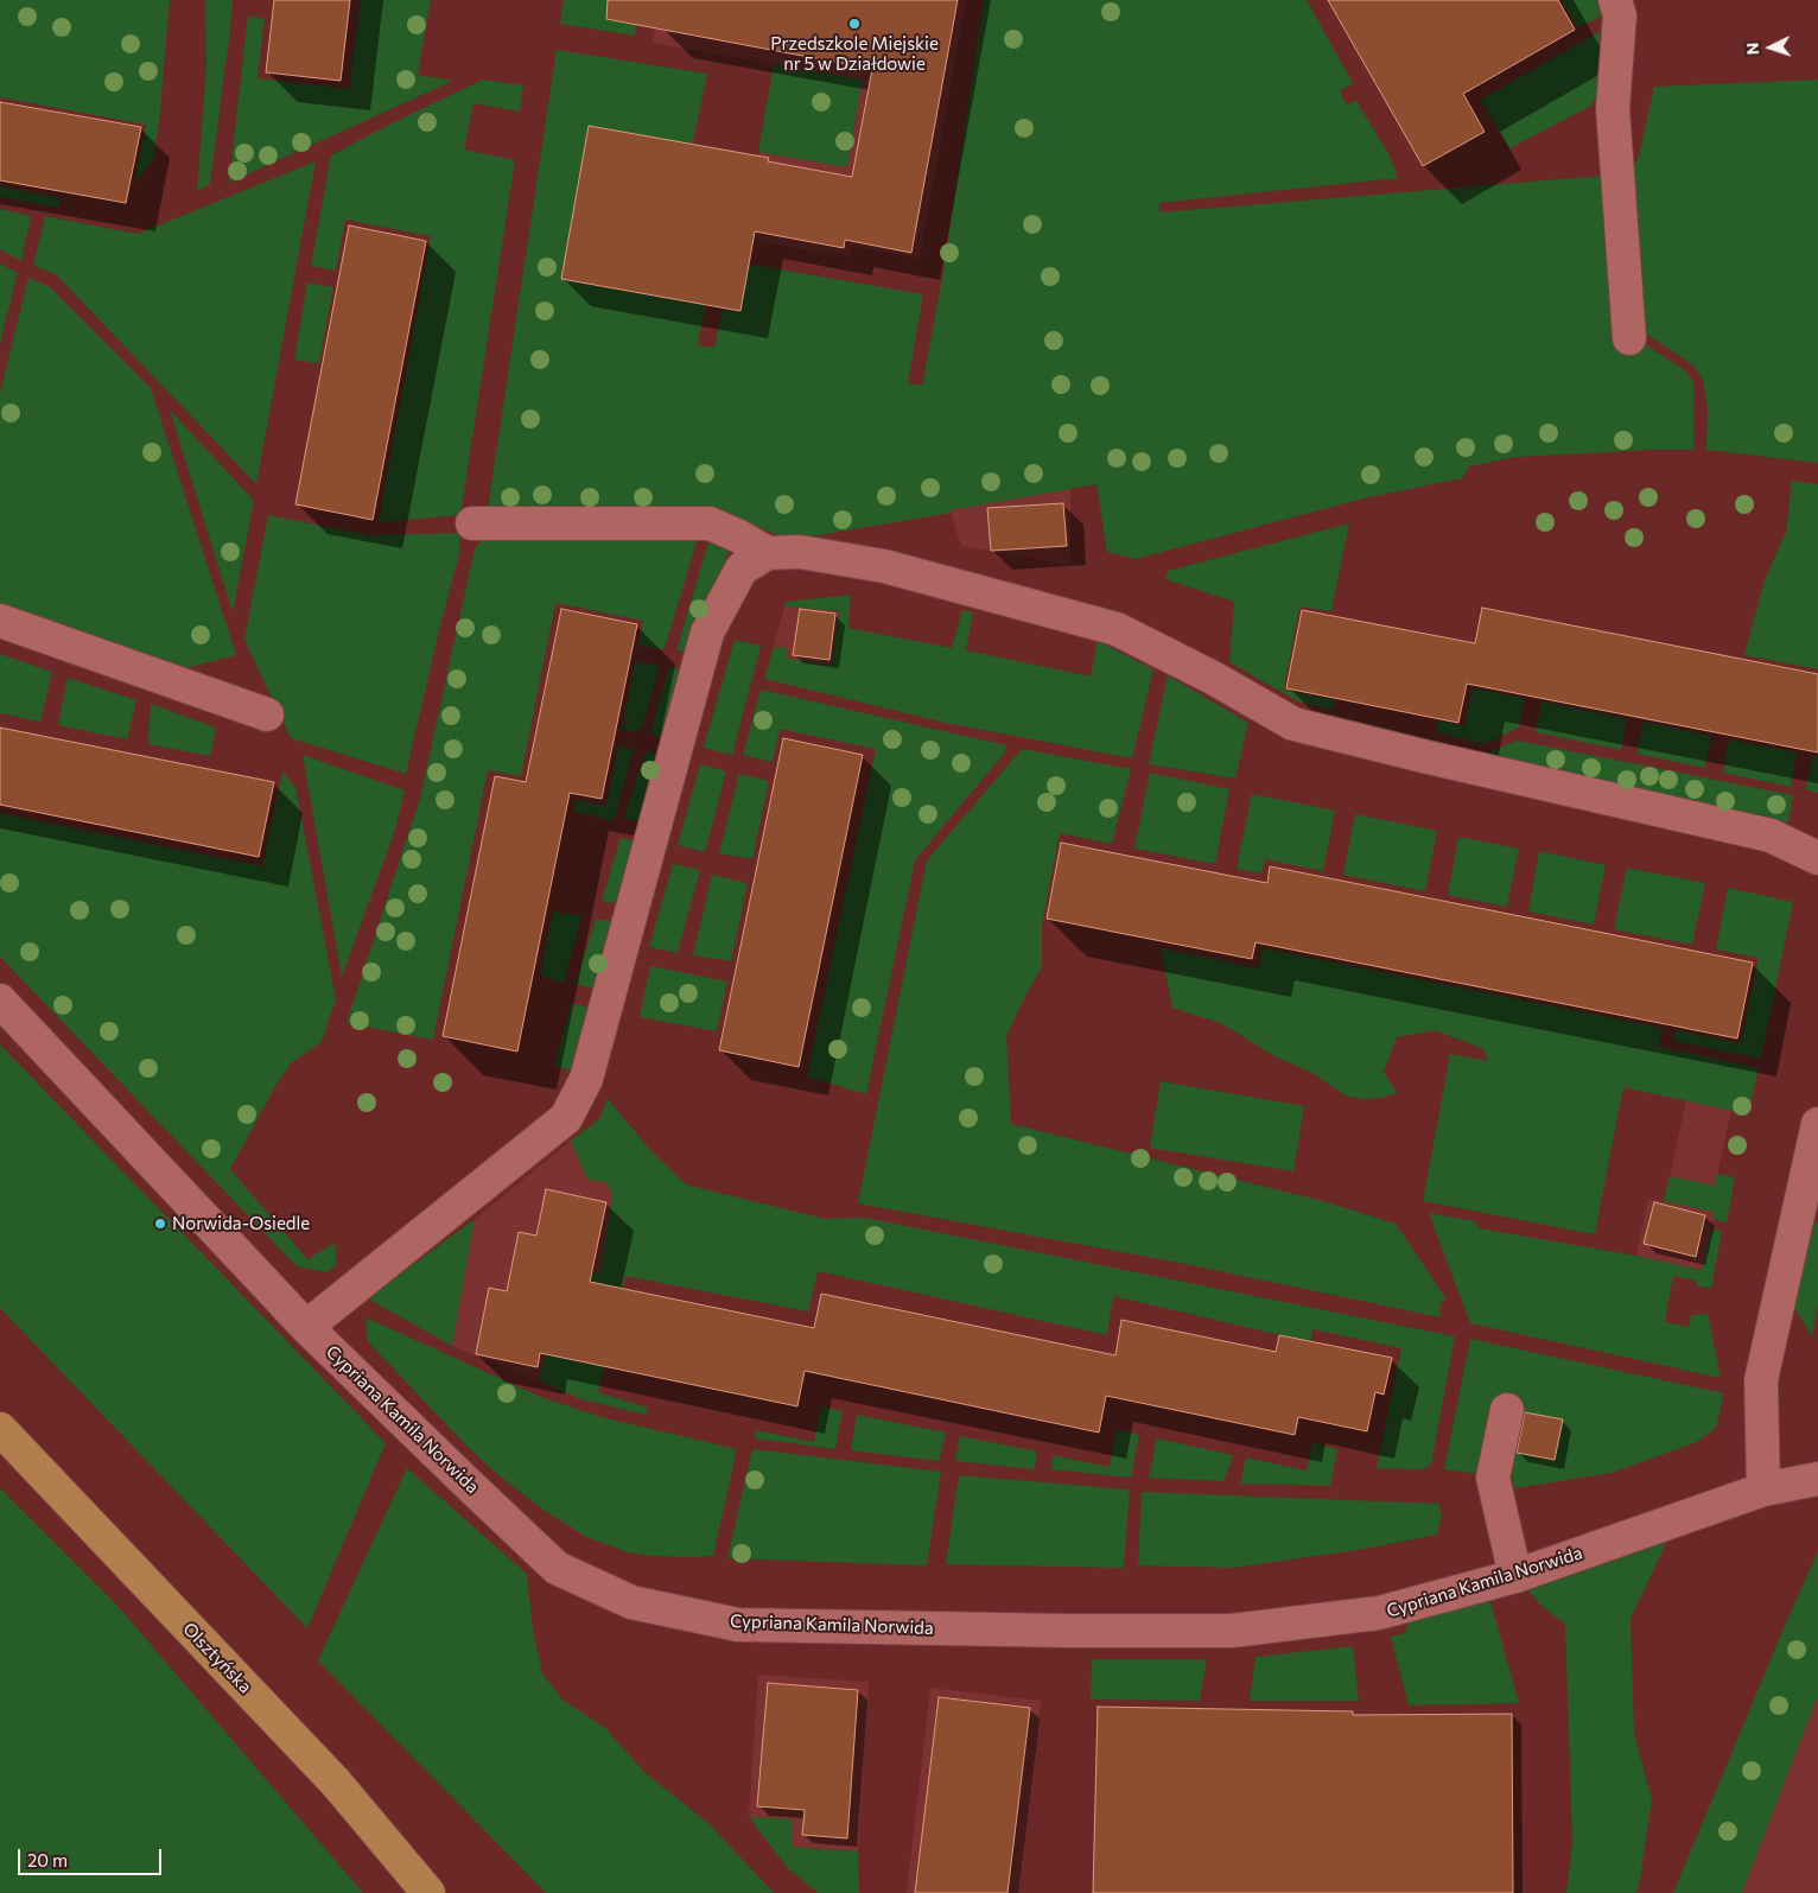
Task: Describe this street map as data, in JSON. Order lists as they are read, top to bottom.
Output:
{
  "streets": {
    "main road": ["Olsztyńska"],
    "street": ["Cypriana Kamila Norwida"]
  },
  "places": ["Przedszkole Miejskie nr 5 w Działdowie", "Norwida-Osiedle"],
  "scale_bar": "20 m",
  "north": "left"
}
